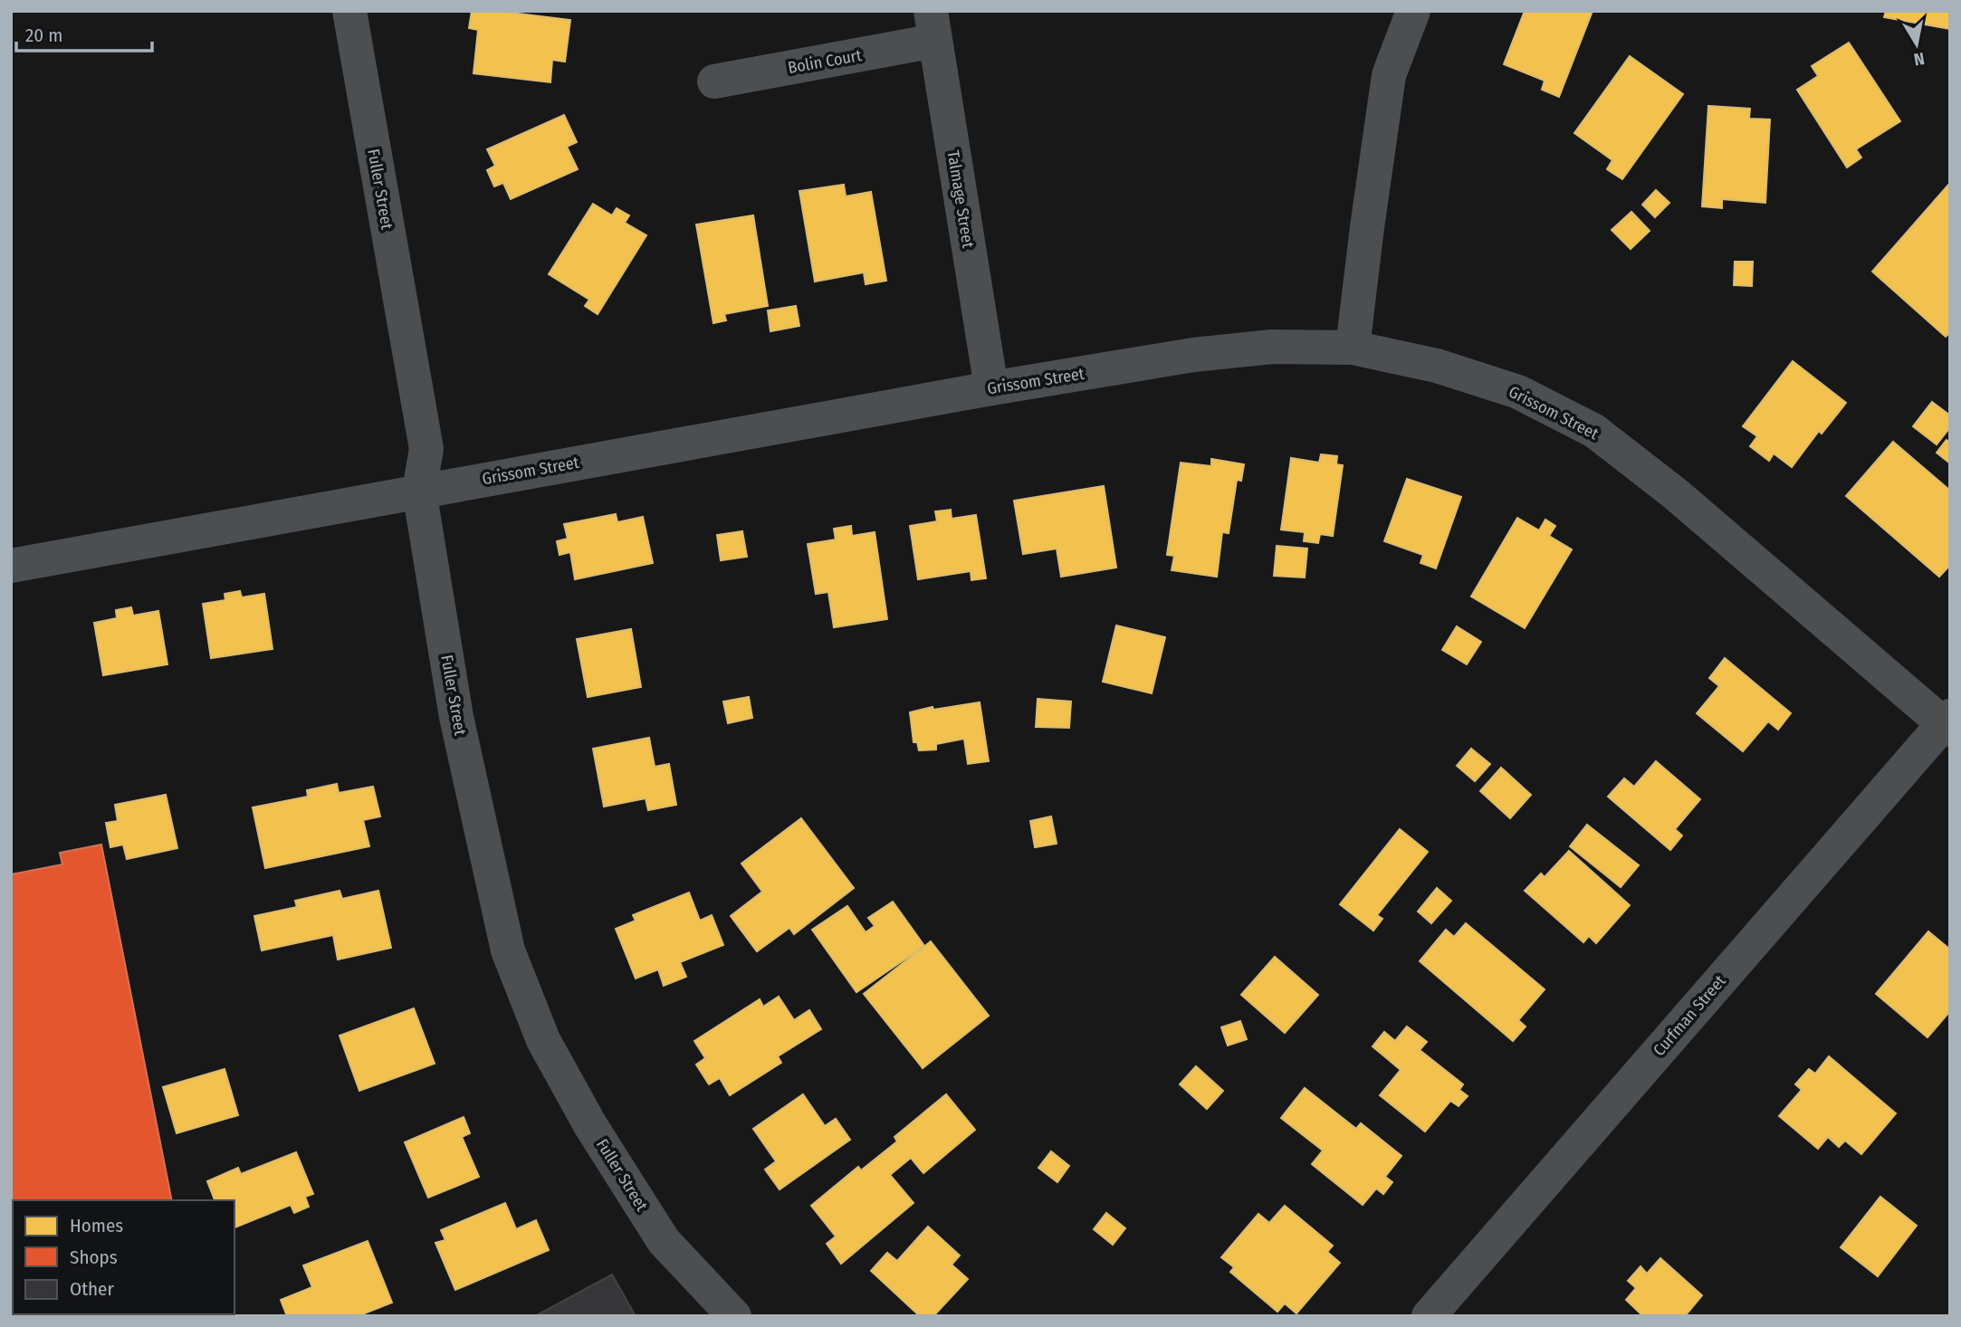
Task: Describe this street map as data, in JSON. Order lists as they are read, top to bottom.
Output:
{
  "streets": {
    "street": [
      "Bolin Court",
      "Fuller Street",
      "Talmage Street",
      "Grissom Street",
      "Curfman Street"
    ]
  },
  "crossings": [
    ["Bolin Court", "Talmage Street"],
    ["Fuller Street", "Grissom Street"],
    ["Talmage Street", "Grissom Street"],
    ["Grissom Street", "Curfman Street"]
  ],
  "legend": ["Homes", "Shops", "Other"],
  "scale_bar": "20 m",
  "north": "bottom"
}
